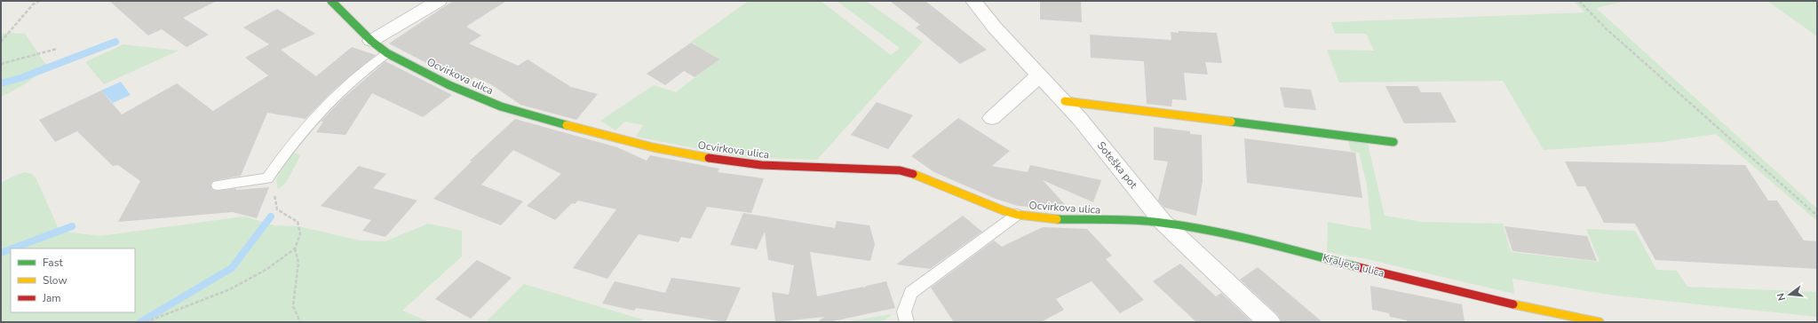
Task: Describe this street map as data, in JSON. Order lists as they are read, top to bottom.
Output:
{
  "streets": {
    "street": ["Ocvirkova ulica", "Soteška pot", "Kraljeva ulica"]
  },
  "crossings": [
    ["Ocvirkova ulica", "Soteška pot"],
    ["Ocvirkova ulica", "Kraljeva ulica"],
    ["Soteška pot", "Kraljeva ulica"]
  ],
  "legend": ["Fast", "Slow", "Jam"],
  "north": "left"
}
